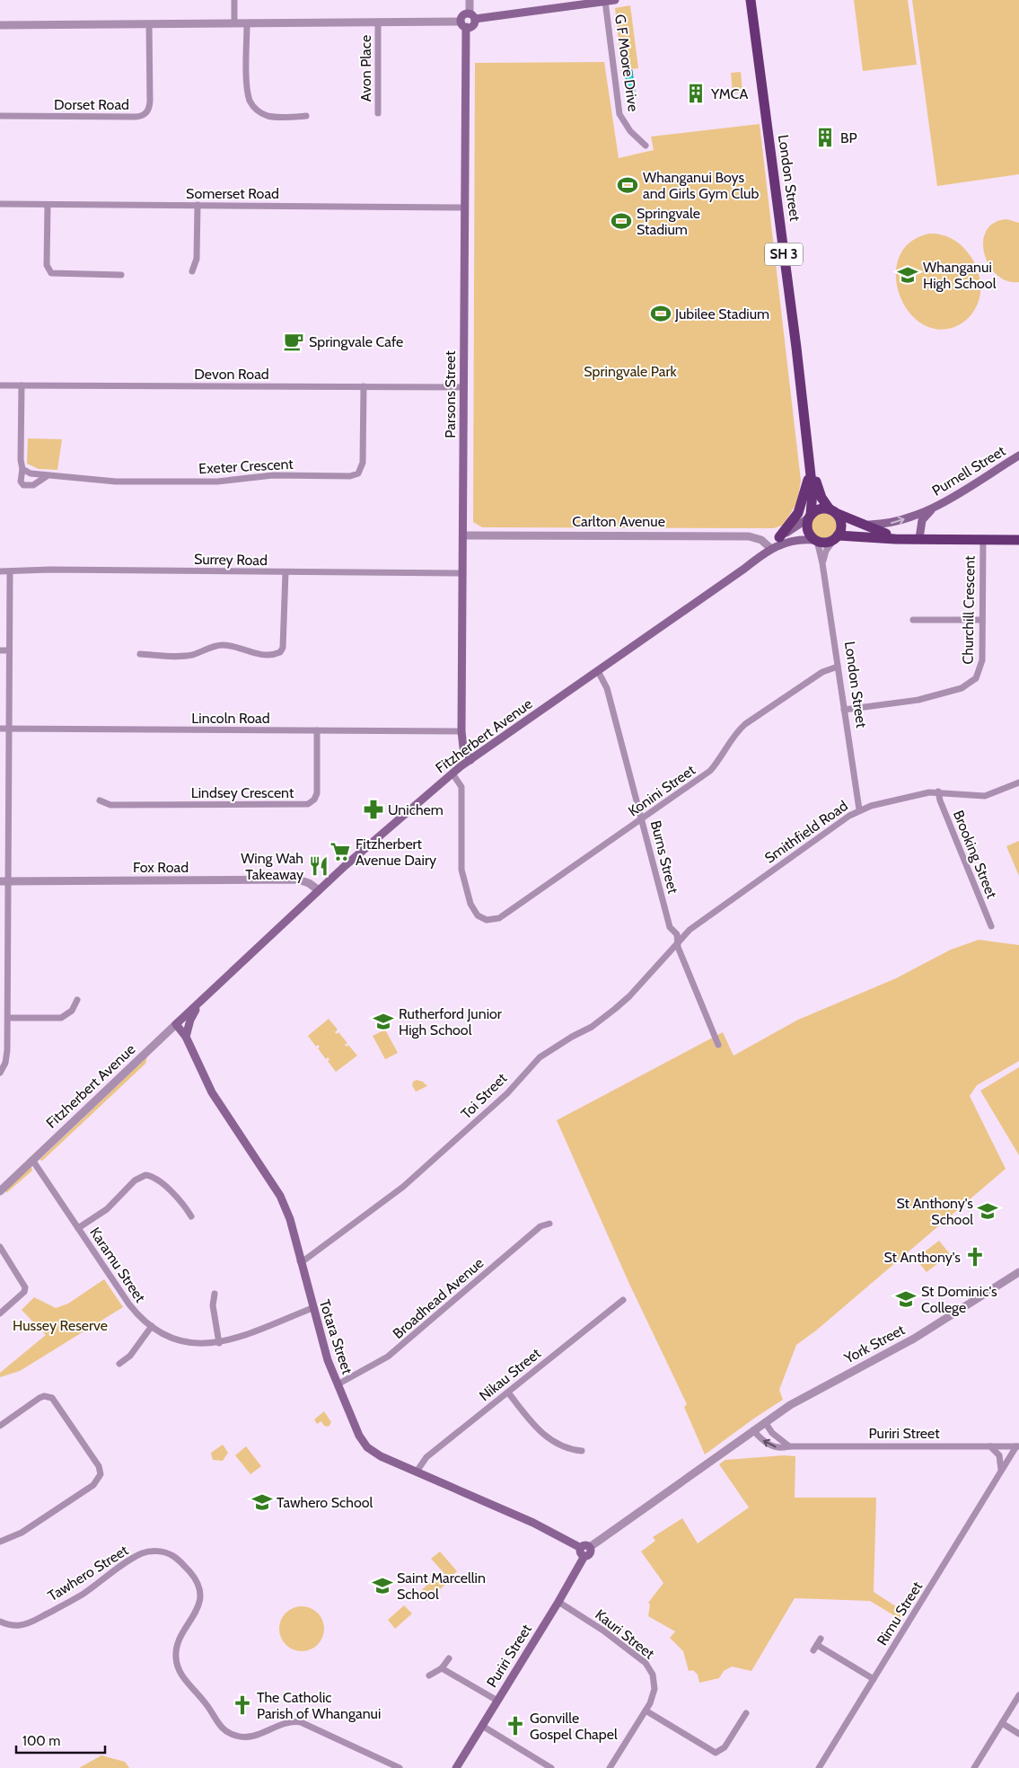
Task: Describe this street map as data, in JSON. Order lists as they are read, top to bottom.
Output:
{
  "streets": {
    "highway": ["London Street", "SH 3"],
    "main road": [
      "Parsons Street",
      "Purnell Street",
      "Fitzherbert Avenue",
      "Totara Street",
      "Puriri Street"
    ],
    "street": [
      "G F Moore Drive",
      "Avon Place",
      "Dorset Road",
      "Somerset Road",
      "Devon Road",
      "Exeter Crescent",
      "Carlton Avenue",
      "Surrey Road",
      "Churchill Crescent",
      "Lincoln Road",
      "Konini Street",
      "Lindsey Crescent",
      "Smithfield Road",
      "Brooking Street",
      "Burns Street",
      "Fox Road",
      "Toi Street",
      "Karamu Street",
      "Broadhead Avenue",
      "York Street",
      "Nikau Street",
      "Tawhero Street",
      "Rimu Street",
      "Kauri Street"
    ]
  },
  "crossings": [
    ["London Street", "SH 3"],
    ["London Street", "Churchill Crescent"],
    ["London Street", "Fitzherbert Avenue"],
    ["London Street", "Konini Street"],
    ["London Street", "Smithfield Road"],
    ["Somerset Road", "Parsons Street"],
    ["SH 3", "Fitzherbert Avenue"],
    ["Devon Road", "Parsons Street"],
    ["Devon Road", "Exeter Crescent"],
    ["Parsons Street", "Carlton Avenue"],
    ["Parsons Street", "Surrey Road"],
    ["Parsons Street", "Lincoln Road"],
    ["Parsons Street", "Fitzherbert Avenue"],
    ["Carlton Avenue", "Fitzherbert Avenue"],
    ["Lincoln Road", "Lindsey Crescent"],
    ["Fitzherbert Avenue", "Konini Street"],
    ["Fitzherbert Avenue", "Burns Street"],
    ["Fitzherbert Avenue", "Fox Road"],
    ["Fitzherbert Avenue", "Karamu Street"],
    ["Fitzherbert Avenue", "Totara Street"],
    ["Konini Street", "Burns Street"],
    ["Smithfield Road", "Brooking Street"],
    ["Smithfield Road", "Burns Street"],
    ["Smithfield Road", "Toi Street"],
    ["Burns Street", "Toi Street"],
    ["Toi Street", "Totara Street"],
    ["Karamu Street", "Totara Street"],
    ["Broadhead Avenue", "Totara Street"],
    ["Totara Street", "Nikau Street"],
    ["Totara Street", "Puriri Street"],
    ["York Street", "Puriri Street"],
    ["Puriri Street", "Rimu Street"],
    ["Puriri Street", "Kauri Street"]
  ],
  "parks": ["Springvale Park", "Hussey Reserve"],
  "places": {
    "building": ["YMCA", "BP"],
    "sports": ["Whanganui Boys and Girls Gym Club", "Springvale Stadium", "Jubilee Stadium"],
    "school or university": [
      "Whanganui High School",
      "Rutherford Junior High School",
      "St Anthony's School",
      "St Dominic's College",
      "Tawhero School",
      "Saint Marcellin School"
    ],
    "cafe": ["Springvale Cafe"],
    "pharmacy": ["Unichem"],
    "supermarket": ["Fitzherbert Avenue Dairy"],
    "restaurant": ["Wing Wah Takeaway"],
    "church": ["St Anthony's", "The Catholic Parish of Whanganui", "Gonville Gospel Chapel"]
  },
  "scale_bar": "100 m"
}
